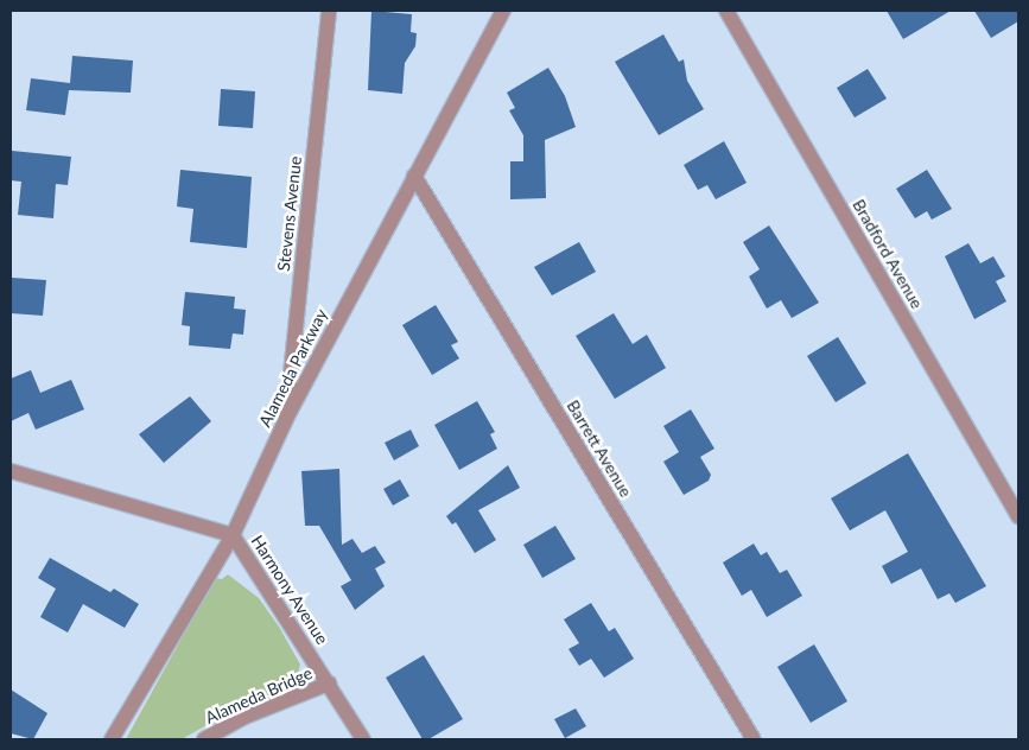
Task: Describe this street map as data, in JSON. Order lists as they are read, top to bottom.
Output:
{
  "streets": {
    "street": [
      "Stevens Avenue",
      "Bradford Avenue",
      "Alameda Parkway",
      "Barrett Avenue",
      "Harmony Avenue",
      "Alameda Bridge"
    ]
  },
  "crossings": [
    ["Stevens Avenue", "Alameda Parkway"],
    ["Alameda Parkway", "Barrett Avenue"],
    ["Alameda Parkway", "Harmony Avenue"],
    ["Harmony Avenue", "Alameda Bridge"]
  ]
}
